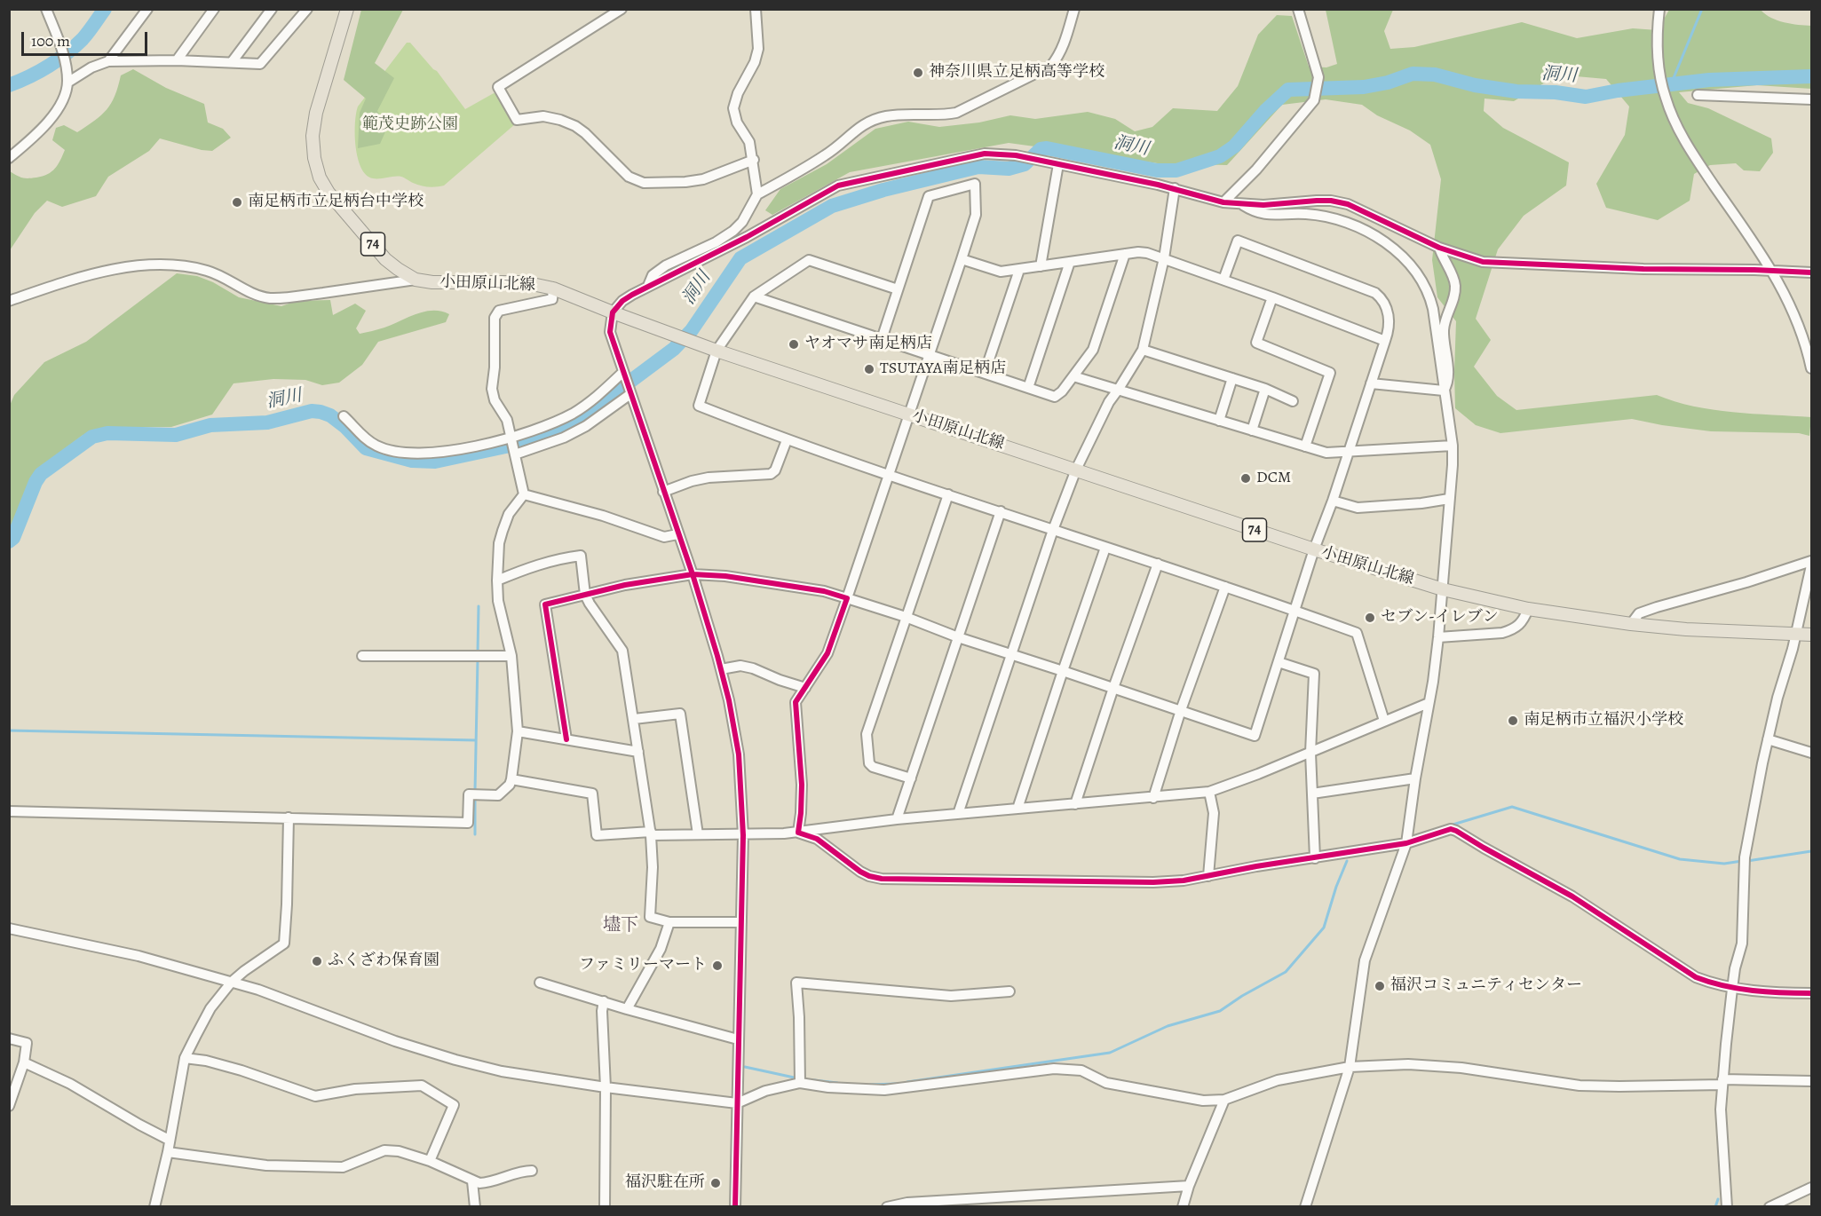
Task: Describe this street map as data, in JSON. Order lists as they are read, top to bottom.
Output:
{
  "streets": {
    "main road": ["74", "小田原山北線"]
  },
  "districts": ["壗下"],
  "water": ["洞川"],
  "parks": ["範茂史跡公園"],
  "places": [
    "神奈川県立足柄高等学校",
    "南足柄市立足柄台中学校",
    "ヤオマサ南足柄店",
    "TSUTAYA南足柄店",
    "DCM",
    "セブン-イレブン",
    "南足柄市立福沢小学校",
    "ふくざわ保育園",
    "ファミリーマート",
    "福沢コミュニティセンター",
    "福沢駐在所"
  ],
  "scale_bar": "100 m"
}
